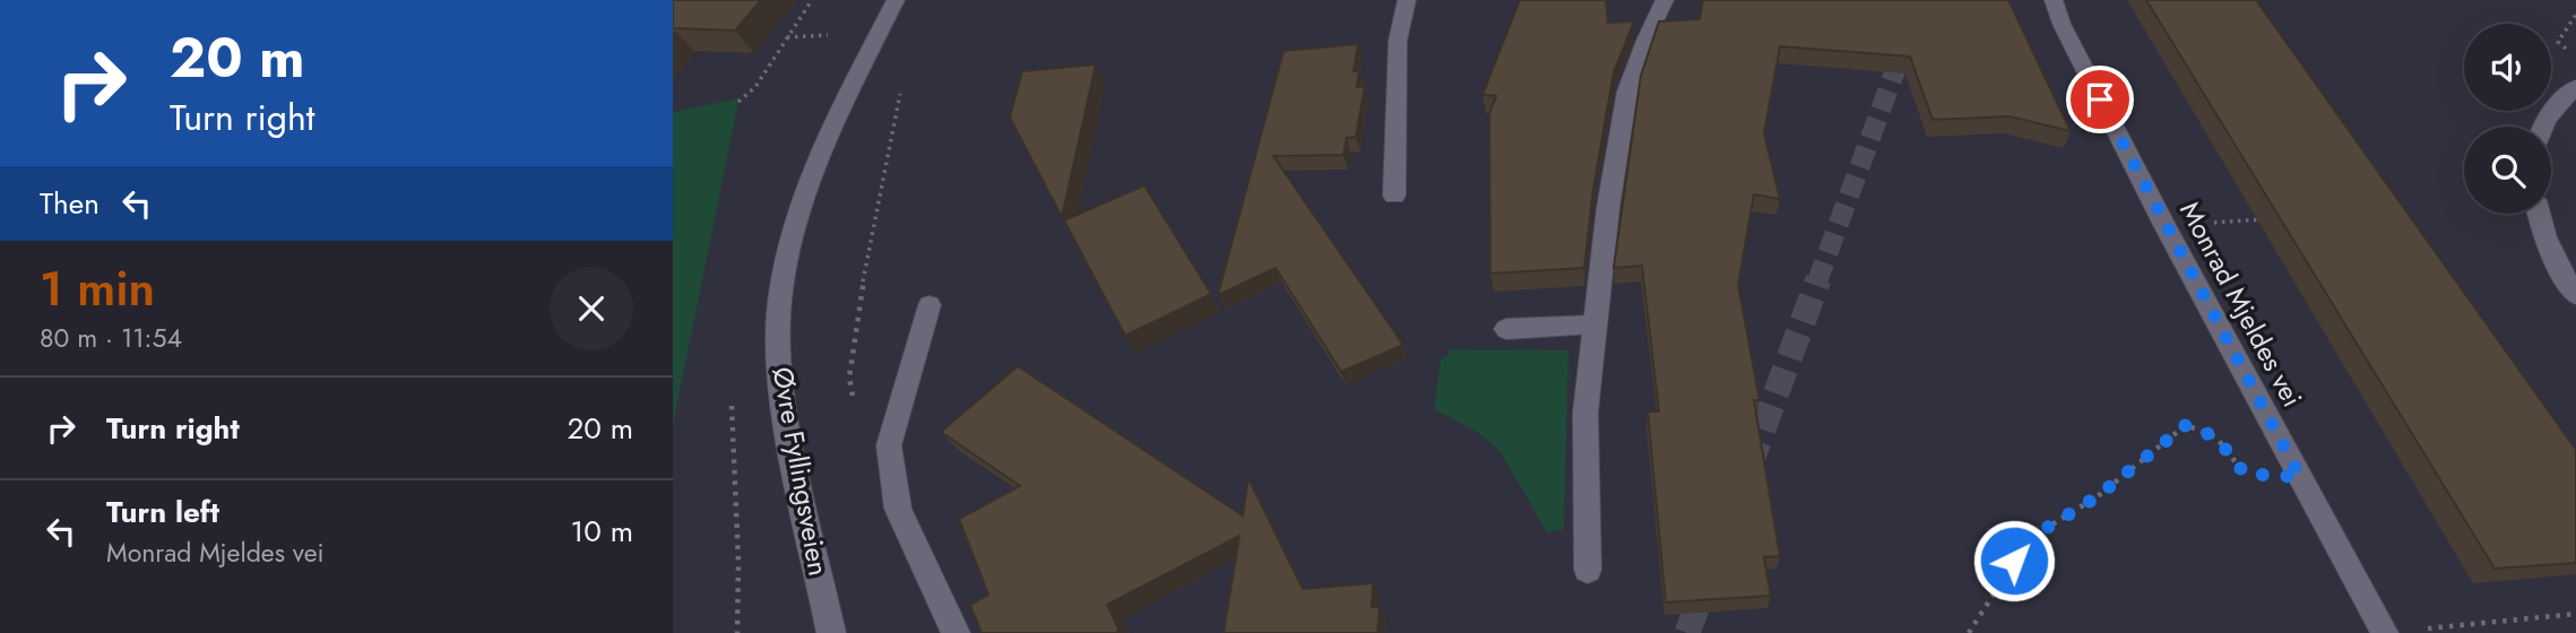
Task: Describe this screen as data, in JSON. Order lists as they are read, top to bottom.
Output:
{
  "streets": {
    "street": ["Monrad Mjeldes vei", "Øvre Fyllingsveien"]
  },
  "page": {
    "turn": ["20 m", "Turn right"],
    "then": "Then",
    "heading": ["1 min", "80 m · 11:54"],
    "list": [
      {
        "name": "Turn right",
        "value": "20 m"
      },
      {
        "name": "Turn left",
        "note": "Monrad Mjeldes vei",
        "value": "10 m"
      }
    ]
  }
}
